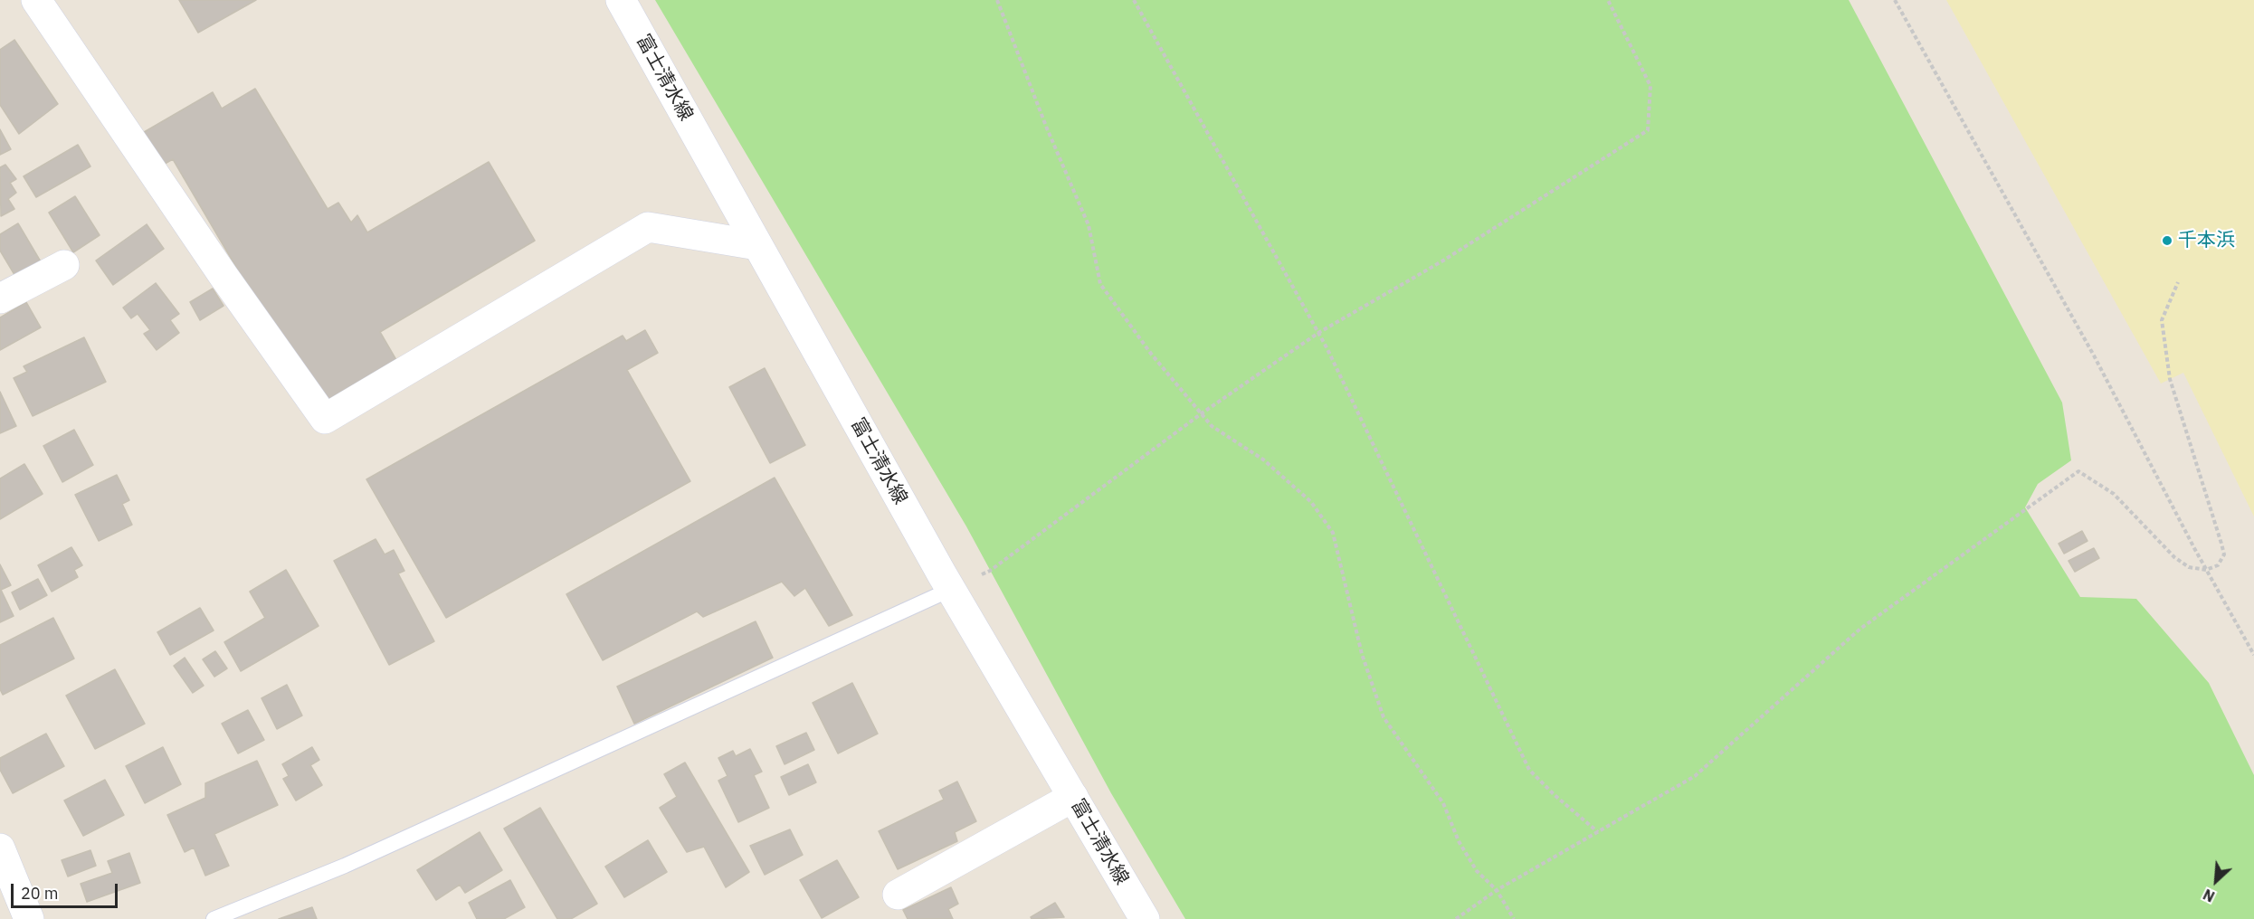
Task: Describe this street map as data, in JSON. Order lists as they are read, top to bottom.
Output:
{
  "streets": {
    "street": ["富士清水線"]
  },
  "places": ["千本浜"],
  "scale_bar": "20 m",
  "north": "bottom left"
}
